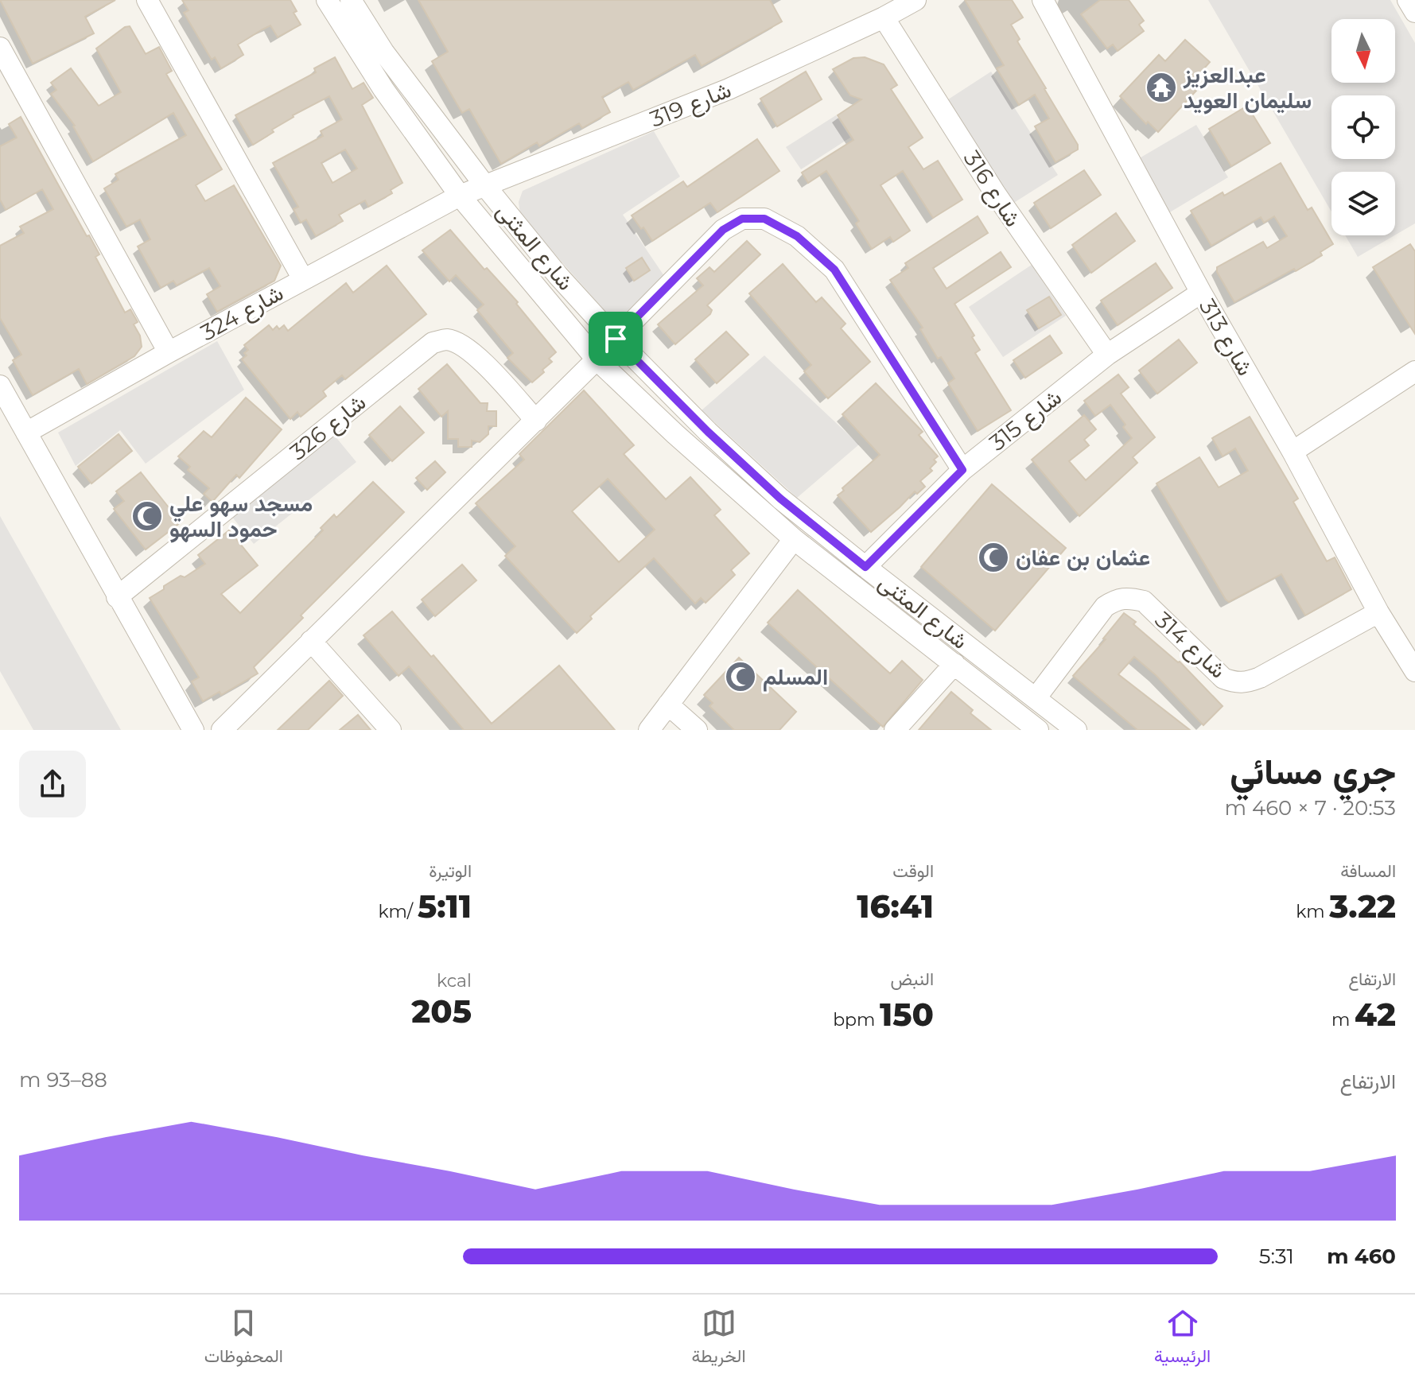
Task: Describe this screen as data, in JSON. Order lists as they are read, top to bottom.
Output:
{
  "streets": {
    "street": [
      "شارع 319",
      "شارع 316",
      "شارع المثنى",
      "شارع 324",
      "شارع 313",
      "شارع 315",
      "شارع 326",
      "شارع 314"
    ]
  },
  "crossings": [
    ["شارع 319", "شارع 316"],
    ["شارع 319", "شارع المثنى"],
    ["شارع 319", "شارع 324"],
    ["شارع 316", "شارع 315"],
    ["شارع المثنى", "شارع 324"],
    ["شارع المثنى", "شارع 315"],
    ["شارع المثنى", "شارع 314"],
    ["شارع 313", "شارع 315"],
    ["شارع 313", "شارع 314"]
  ],
  "places": {
    "temple": ["عبدالعزيز سليمان العويد"],
    "mosque": ["مسجد سهو علي حمود السهو", "عثمان بن عفان", "المسلم"]
  },
  "north": "bottom",
  "page": {
    "heading": ["جري مسائي", "20:53 · 7 × 460 m"],
    "stats": [
      ["المسافة", "3.22 km"],
      ["الوقت", "16:41"],
      ["الوتيرة", "5:11 /km"],
      ["الارتفاع", "42 m"],
      ["النبض", "150 bpm"],
      ["kcal", "205"]
    ],
    "chart": ["الارتفاع", "88–93 m"],
    "list": [
      {
        "name": "460 m",
        "note": "5:31"
      }
    ],
    "tabs": ["الرئيسية", "الخريطة", "المحفوظات"]
  }
}
